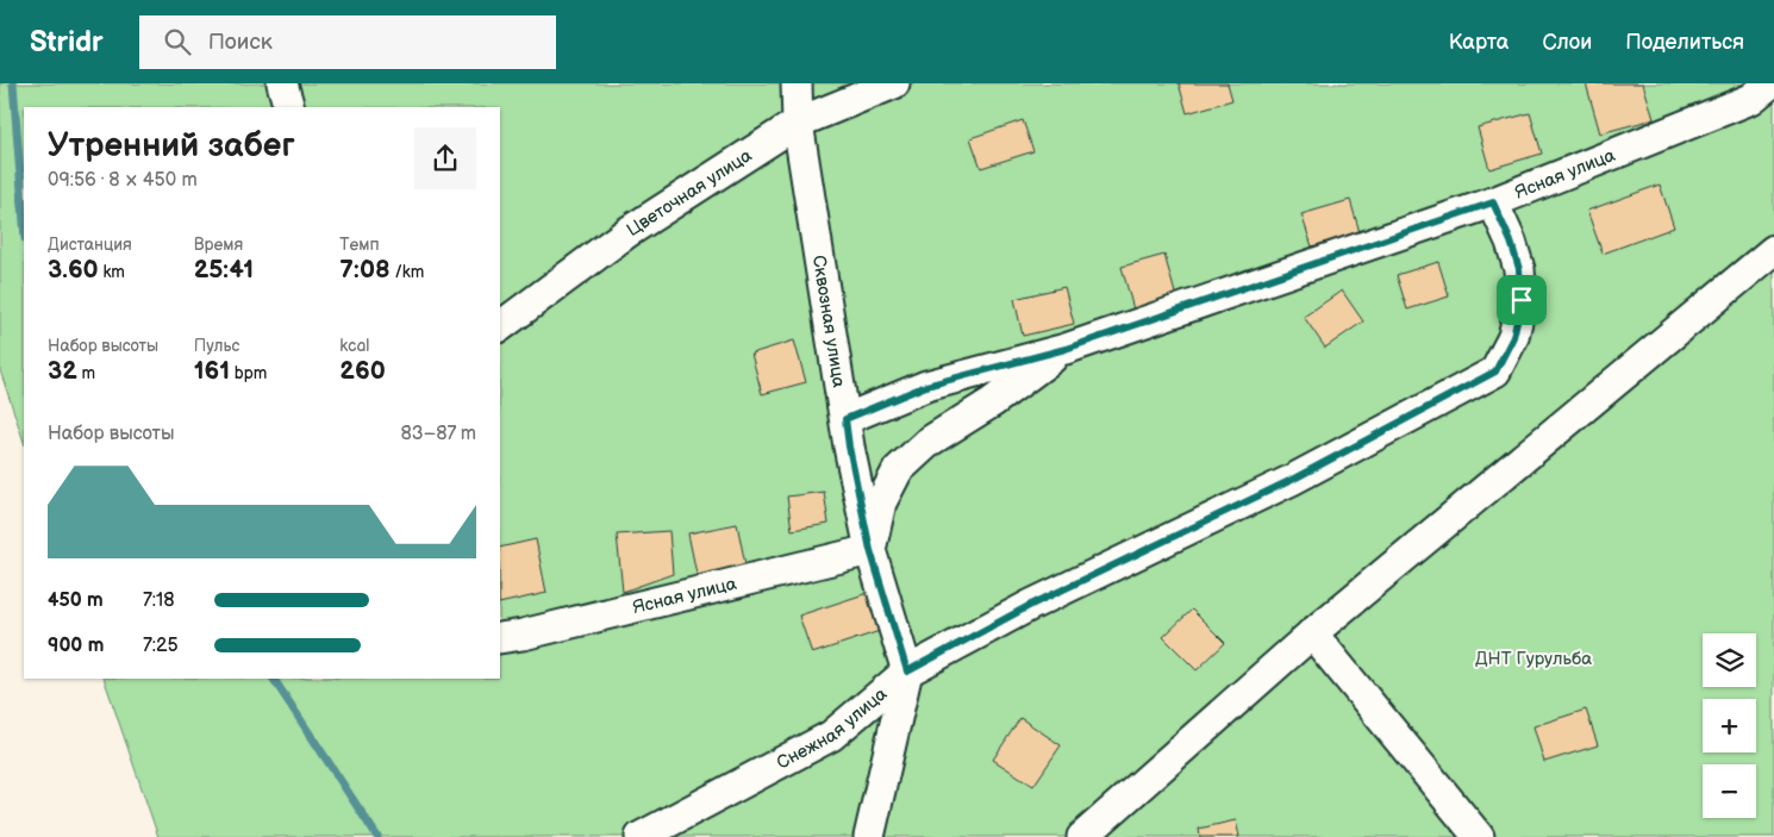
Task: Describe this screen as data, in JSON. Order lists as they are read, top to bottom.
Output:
{
  "streets": {
    "street": [
      "Ясная улица",
      "Цветочная улица",
      "Сквозная улица",
      "Снежная улица"
    ]
  },
  "crossings": [
    ["Ясная улица", "Сквозная улица"],
    ["Ясная улица", "Снежная улица"],
    ["Цветочная улица", "Сквозная улица"],
    ["Сквозная улица", "Снежная улица"]
  ],
  "parks": ["ДНТ Гурульба"],
  "page": {
    "header": "Stridr",
    "search": "Поиск",
    "nav": ["Карта", "Слои", "Поделиться"],
    "heading": ["Утренний забег", "09:56 · 8 × 450 m"],
    "stats": [
      ["Дистанция", "3.60 km"],
      ["Время", "25:41"],
      ["Темп", "7:08 /km"],
      ["Набор высоты", "32 m"],
      ["Пульс", "161 bpm"],
      ["kcal", "260"]
    ],
    "chart": ["Набор высоты", "83–87 m"],
    "list": [
      {
        "name": "450 m",
        "note": "7:18"
      },
      {
        "name": "900 m",
        "note": "7:25"
      }
    ],
    "map_buttons": ["+", "−"]
  }
}
